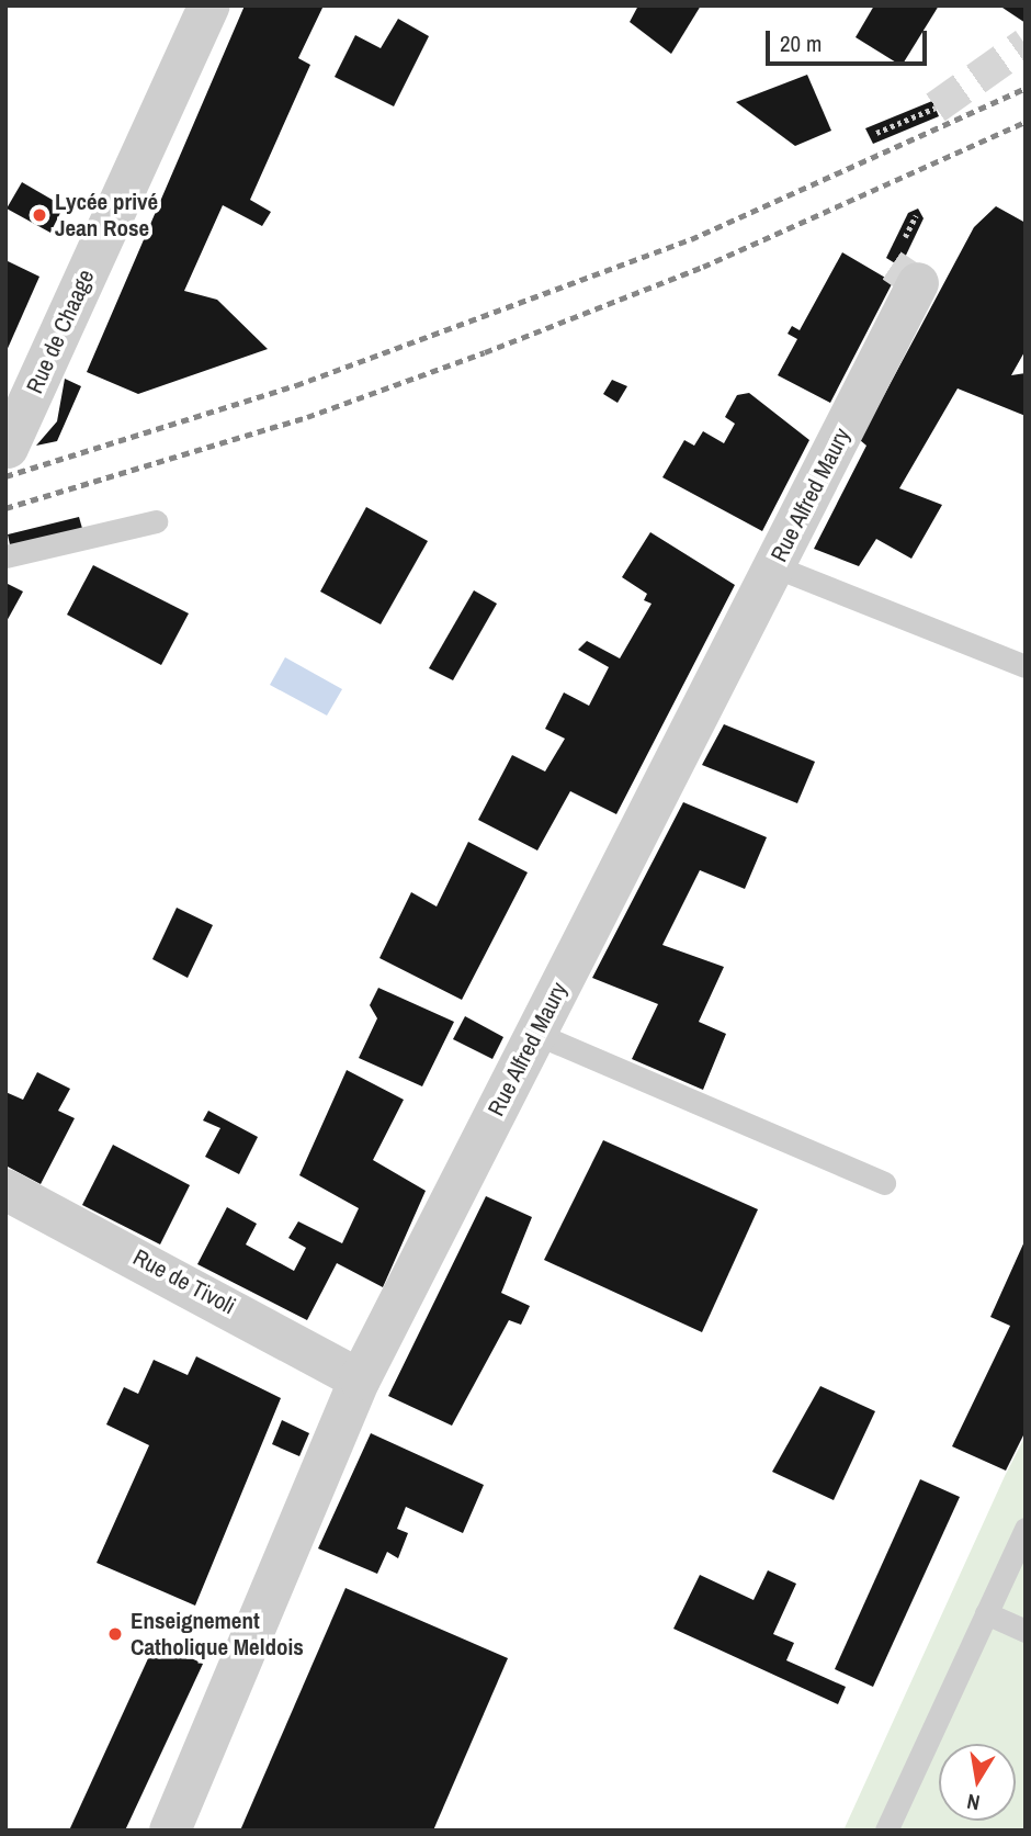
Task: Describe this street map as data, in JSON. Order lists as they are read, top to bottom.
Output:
{
  "streets": {
    "street": ["Rue de Chaage", "Rue Alfred Maury", "Rue de Tivoli"]
  },
  "crossings": [
    ["Rue Alfred Maury", "Rue de Tivoli"]
  ],
  "places": ["Lycée privé Jean Rose", "Enseignement Catholique Meldois"],
  "scale_bar": "20 m",
  "north": "bottom"
}
